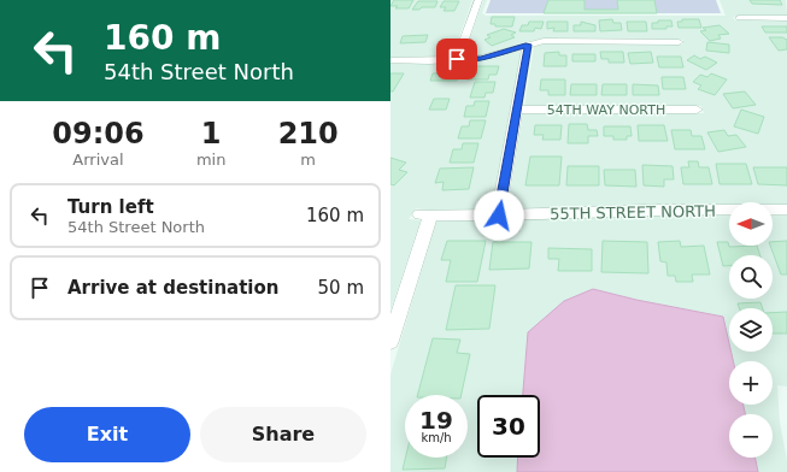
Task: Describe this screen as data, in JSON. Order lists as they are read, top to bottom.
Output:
{
  "streets": {
    "street": ["54TH WAY NORTH", "55TH STREET NORTH"]
  },
  "north": "left",
  "page": {
    "turn": ["160 m", "54th Street North"],
    "eta": [
      "09:06",
      "Arrival",
      "1",
      "min",
      "210",
      "m"
    ],
    "list": [
      {
        "name": "Turn left",
        "note": "54th Street North",
        "value": "160 m"
      },
      {
        "name": "Arrive at destination",
        "value": "50 m"
      }
    ],
    "map_buttons": ["+", "−"],
    "speed": "19 km/h",
    "limit": "30",
    "buttons": ["Exit", "Share"]
  }
}
